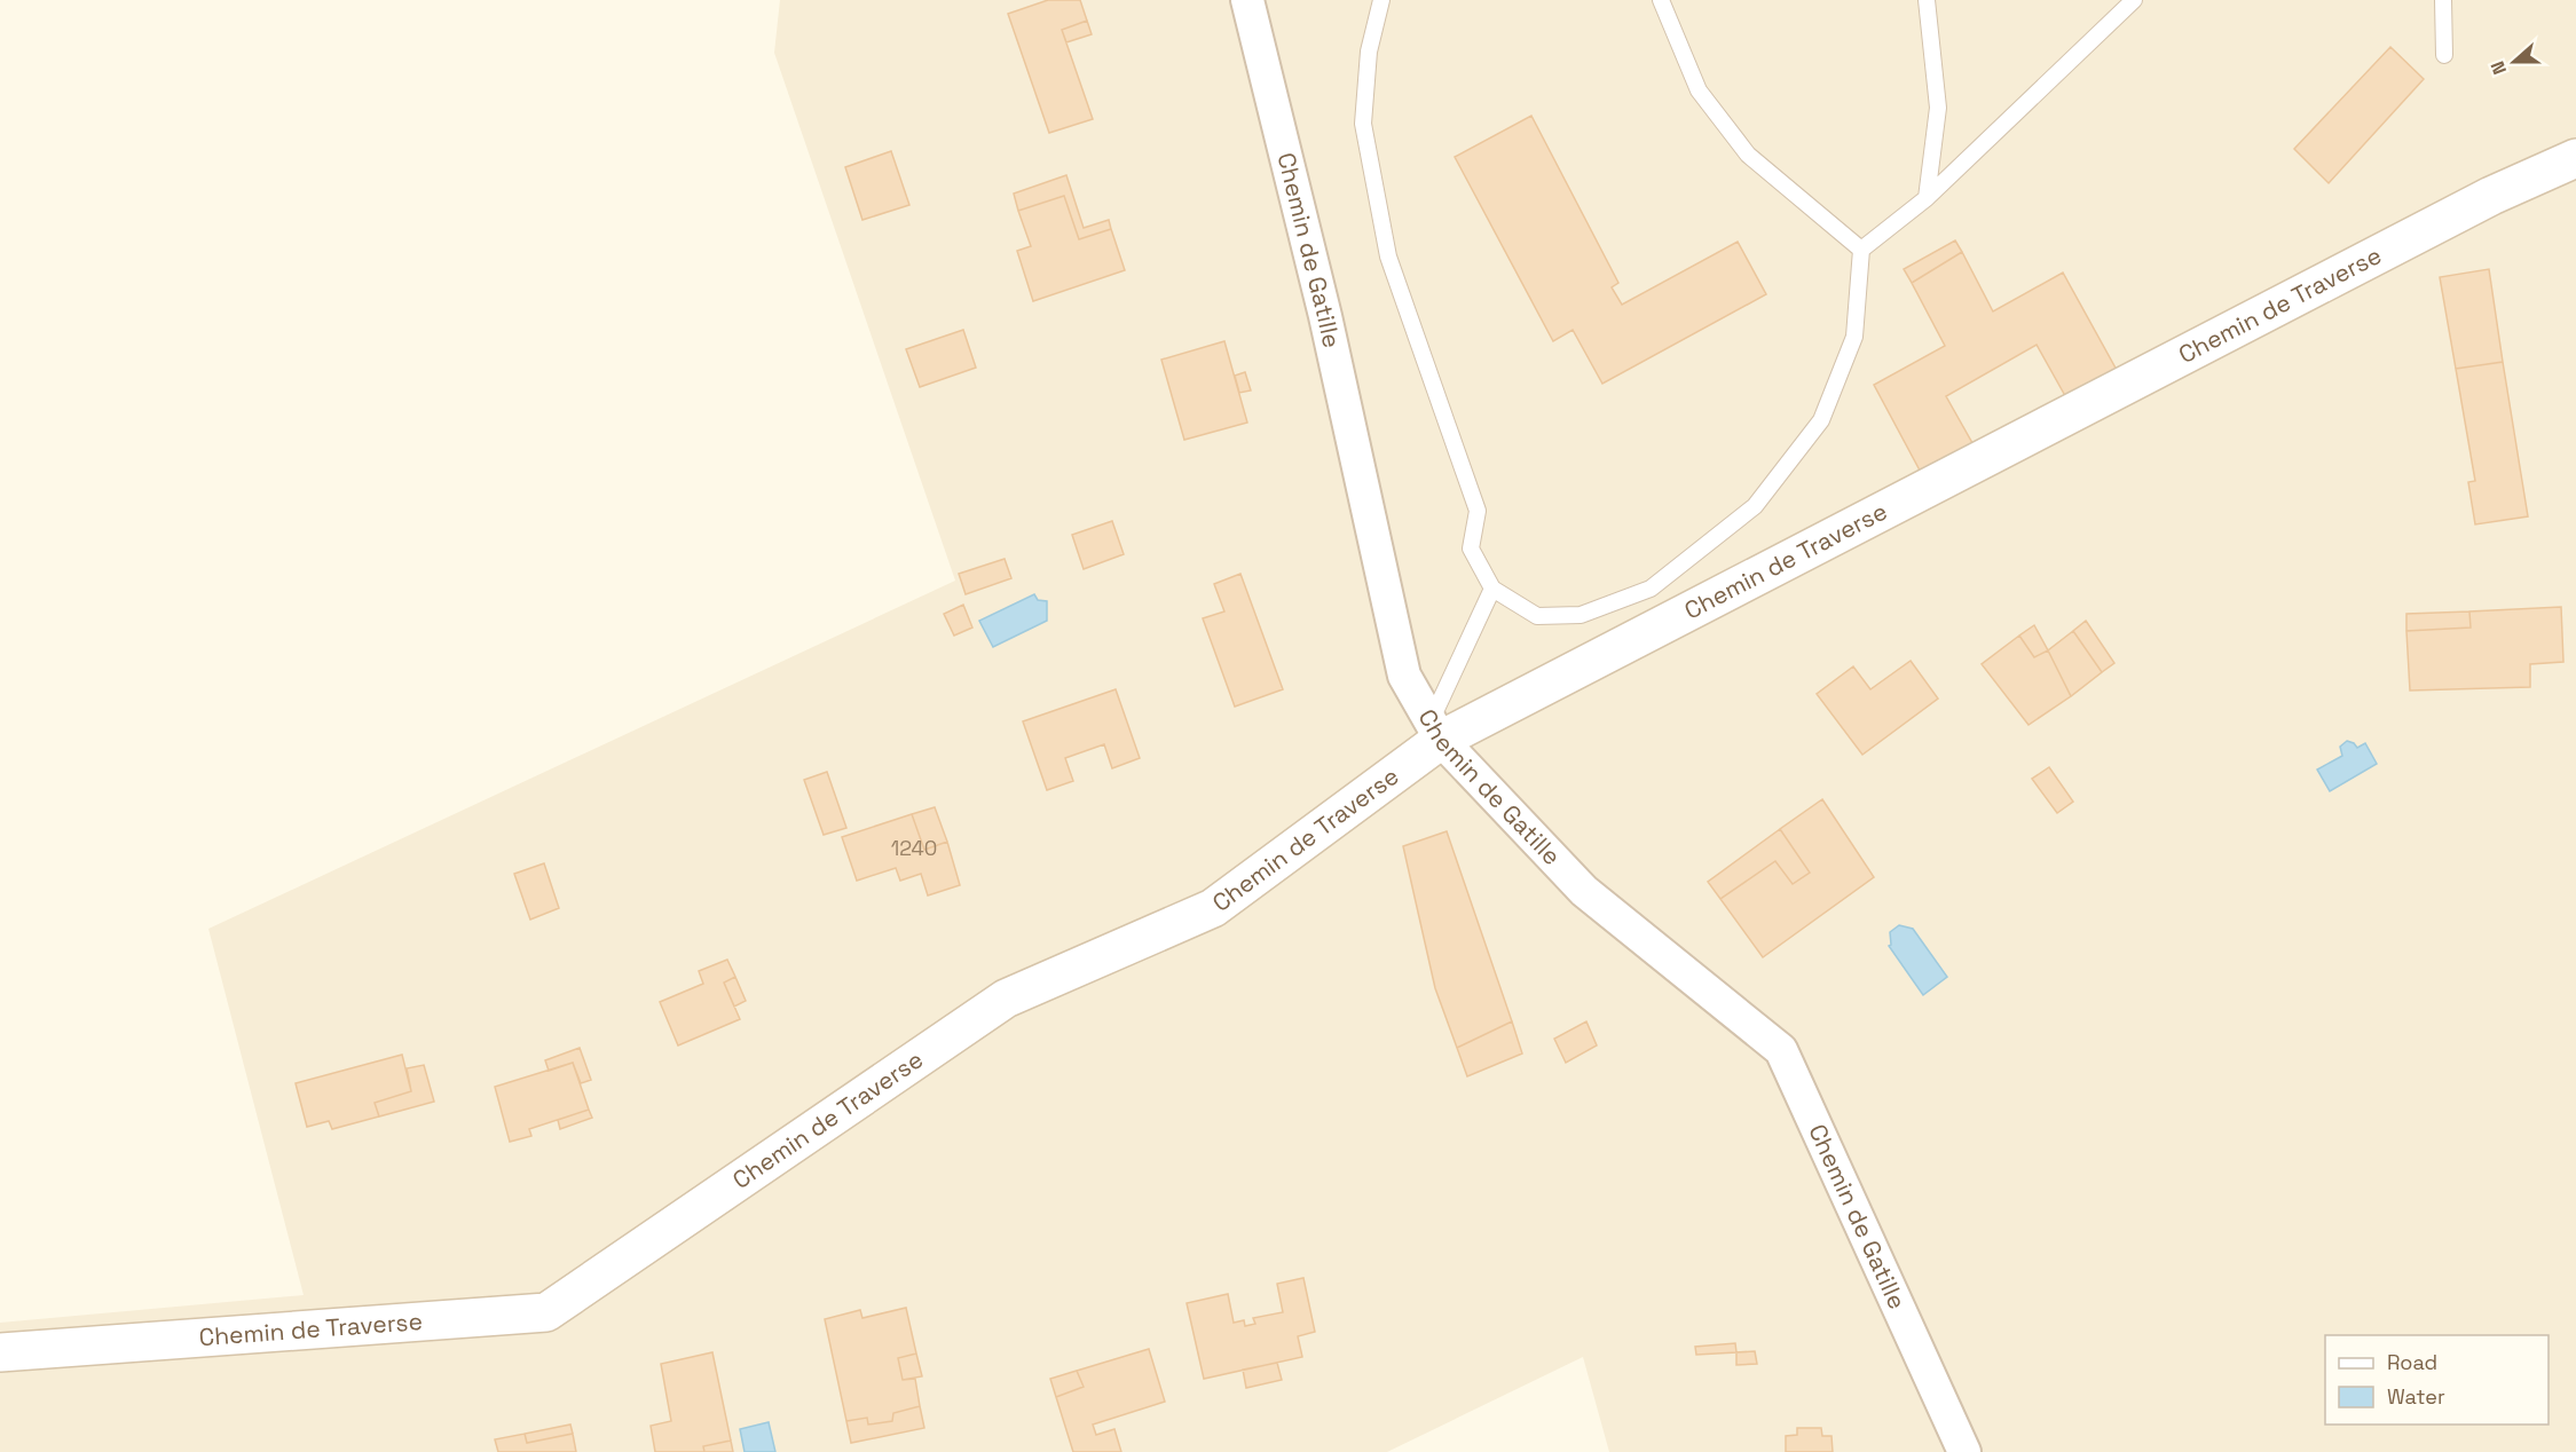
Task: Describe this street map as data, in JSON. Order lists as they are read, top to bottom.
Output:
{
  "streets": {
    "street": ["Chemin de Gatille", "Chemin de Traverse"]
  },
  "crossings": [
    ["Chemin de Gatille", "Chemin de Traverse"]
  ],
  "house_numbers": ["1240"],
  "legend": ["Road", "Water"],
  "north": "left"
}
